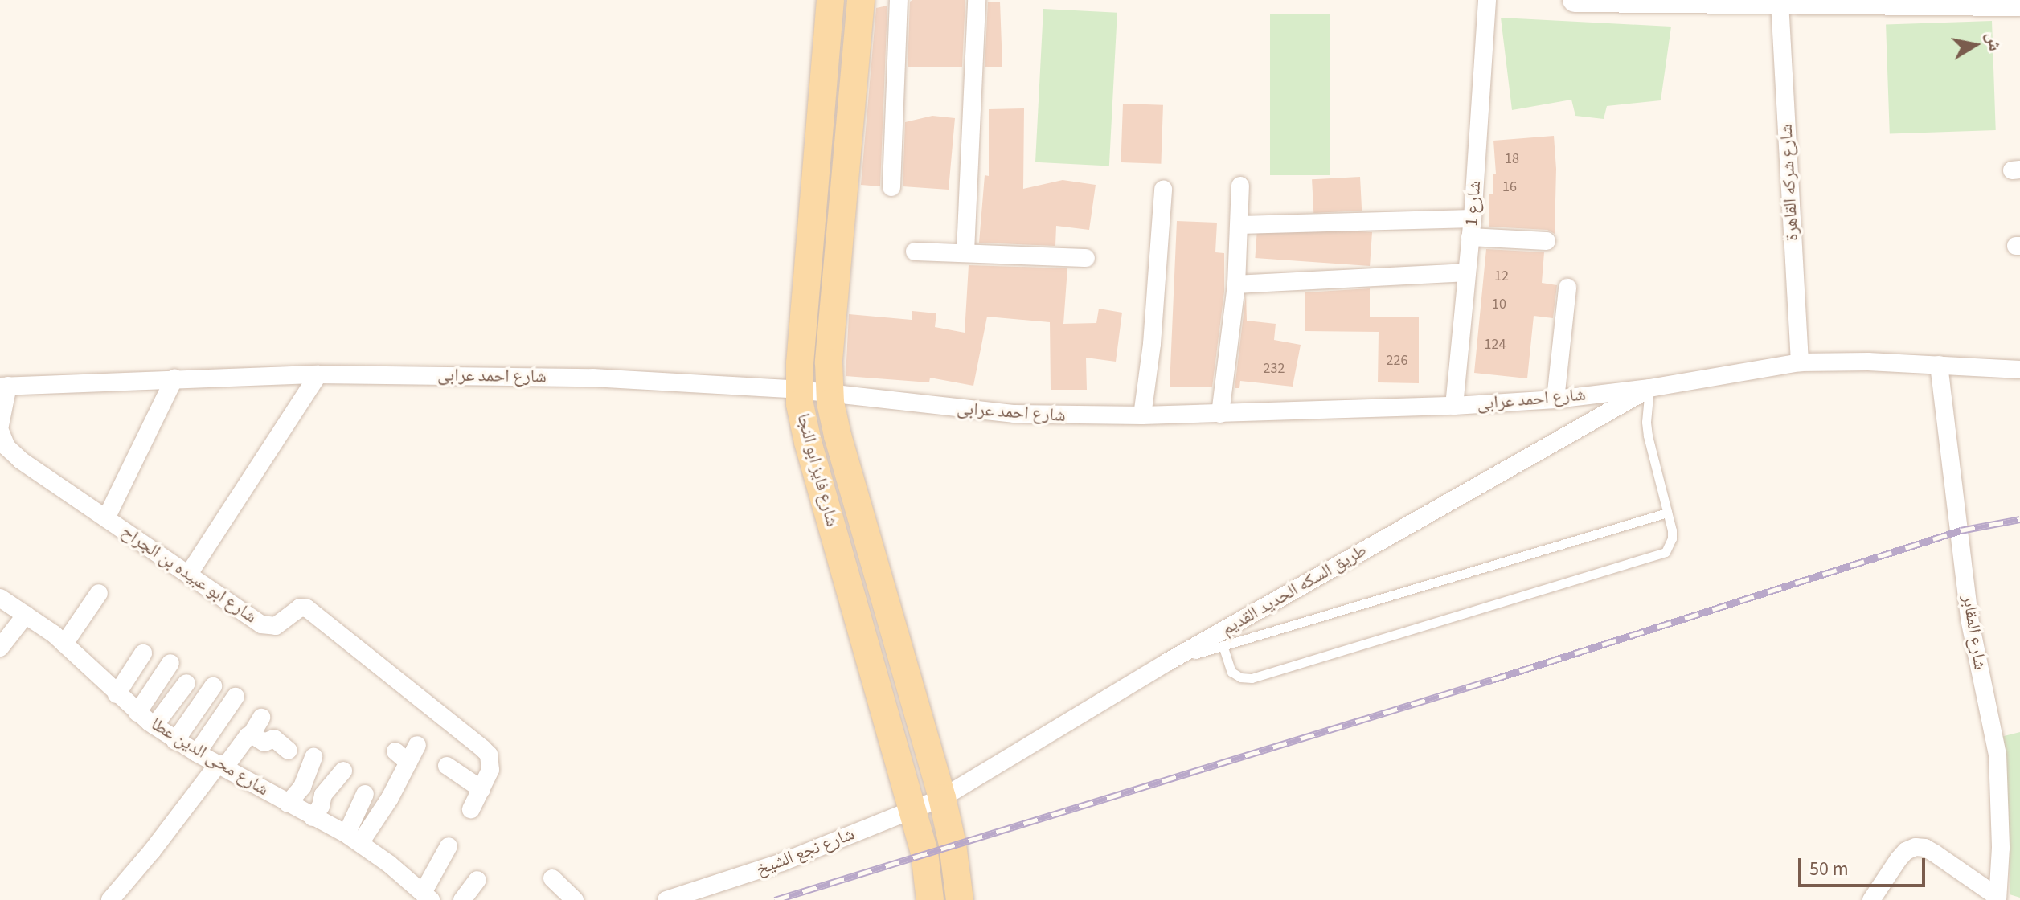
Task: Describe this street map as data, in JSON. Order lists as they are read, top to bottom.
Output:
{
  "streets": {
    "main road": ["شارع فايز ابو النجا"],
    "street": [
      "شارع شركه القاهرة",
      "شارع 1",
      "شارع احمد عرابى",
      "شارع ابو عبيده بن الجراح",
      "طريق السكه الحديد القديم",
      "شارع المقابر",
      "شارع محى الدين عطا",
      "شارع نجع الشيخ"
    ]
  },
  "crossings": [
    ["شارع شركه القاهرة", "شارع احمد عرابى"],
    ["شارع 1", "شارع احمد عرابى"],
    ["شارع احمد عرابى", "شارع فايز ابو النجا"],
    ["شارع احمد عرابى", "طريق السكه الحديد القديم"],
    ["شارع احمد عرابى", "شارع المقابر"],
    ["شارع فايز ابو النجا", "طريق السكه الحديد القديم"],
    ["شارع فايز ابو النجا", "شارع نجع الشيخ"],
    ["طريق السكه الحديد القديم", "شارع نجع الشيخ"]
  ],
  "house_numbers": [
    "18",
    "16",
    "12",
    "10",
    "124",
    "226",
    "232"
  ],
  "scale_bar": "50 m",
  "north": "right"
}
